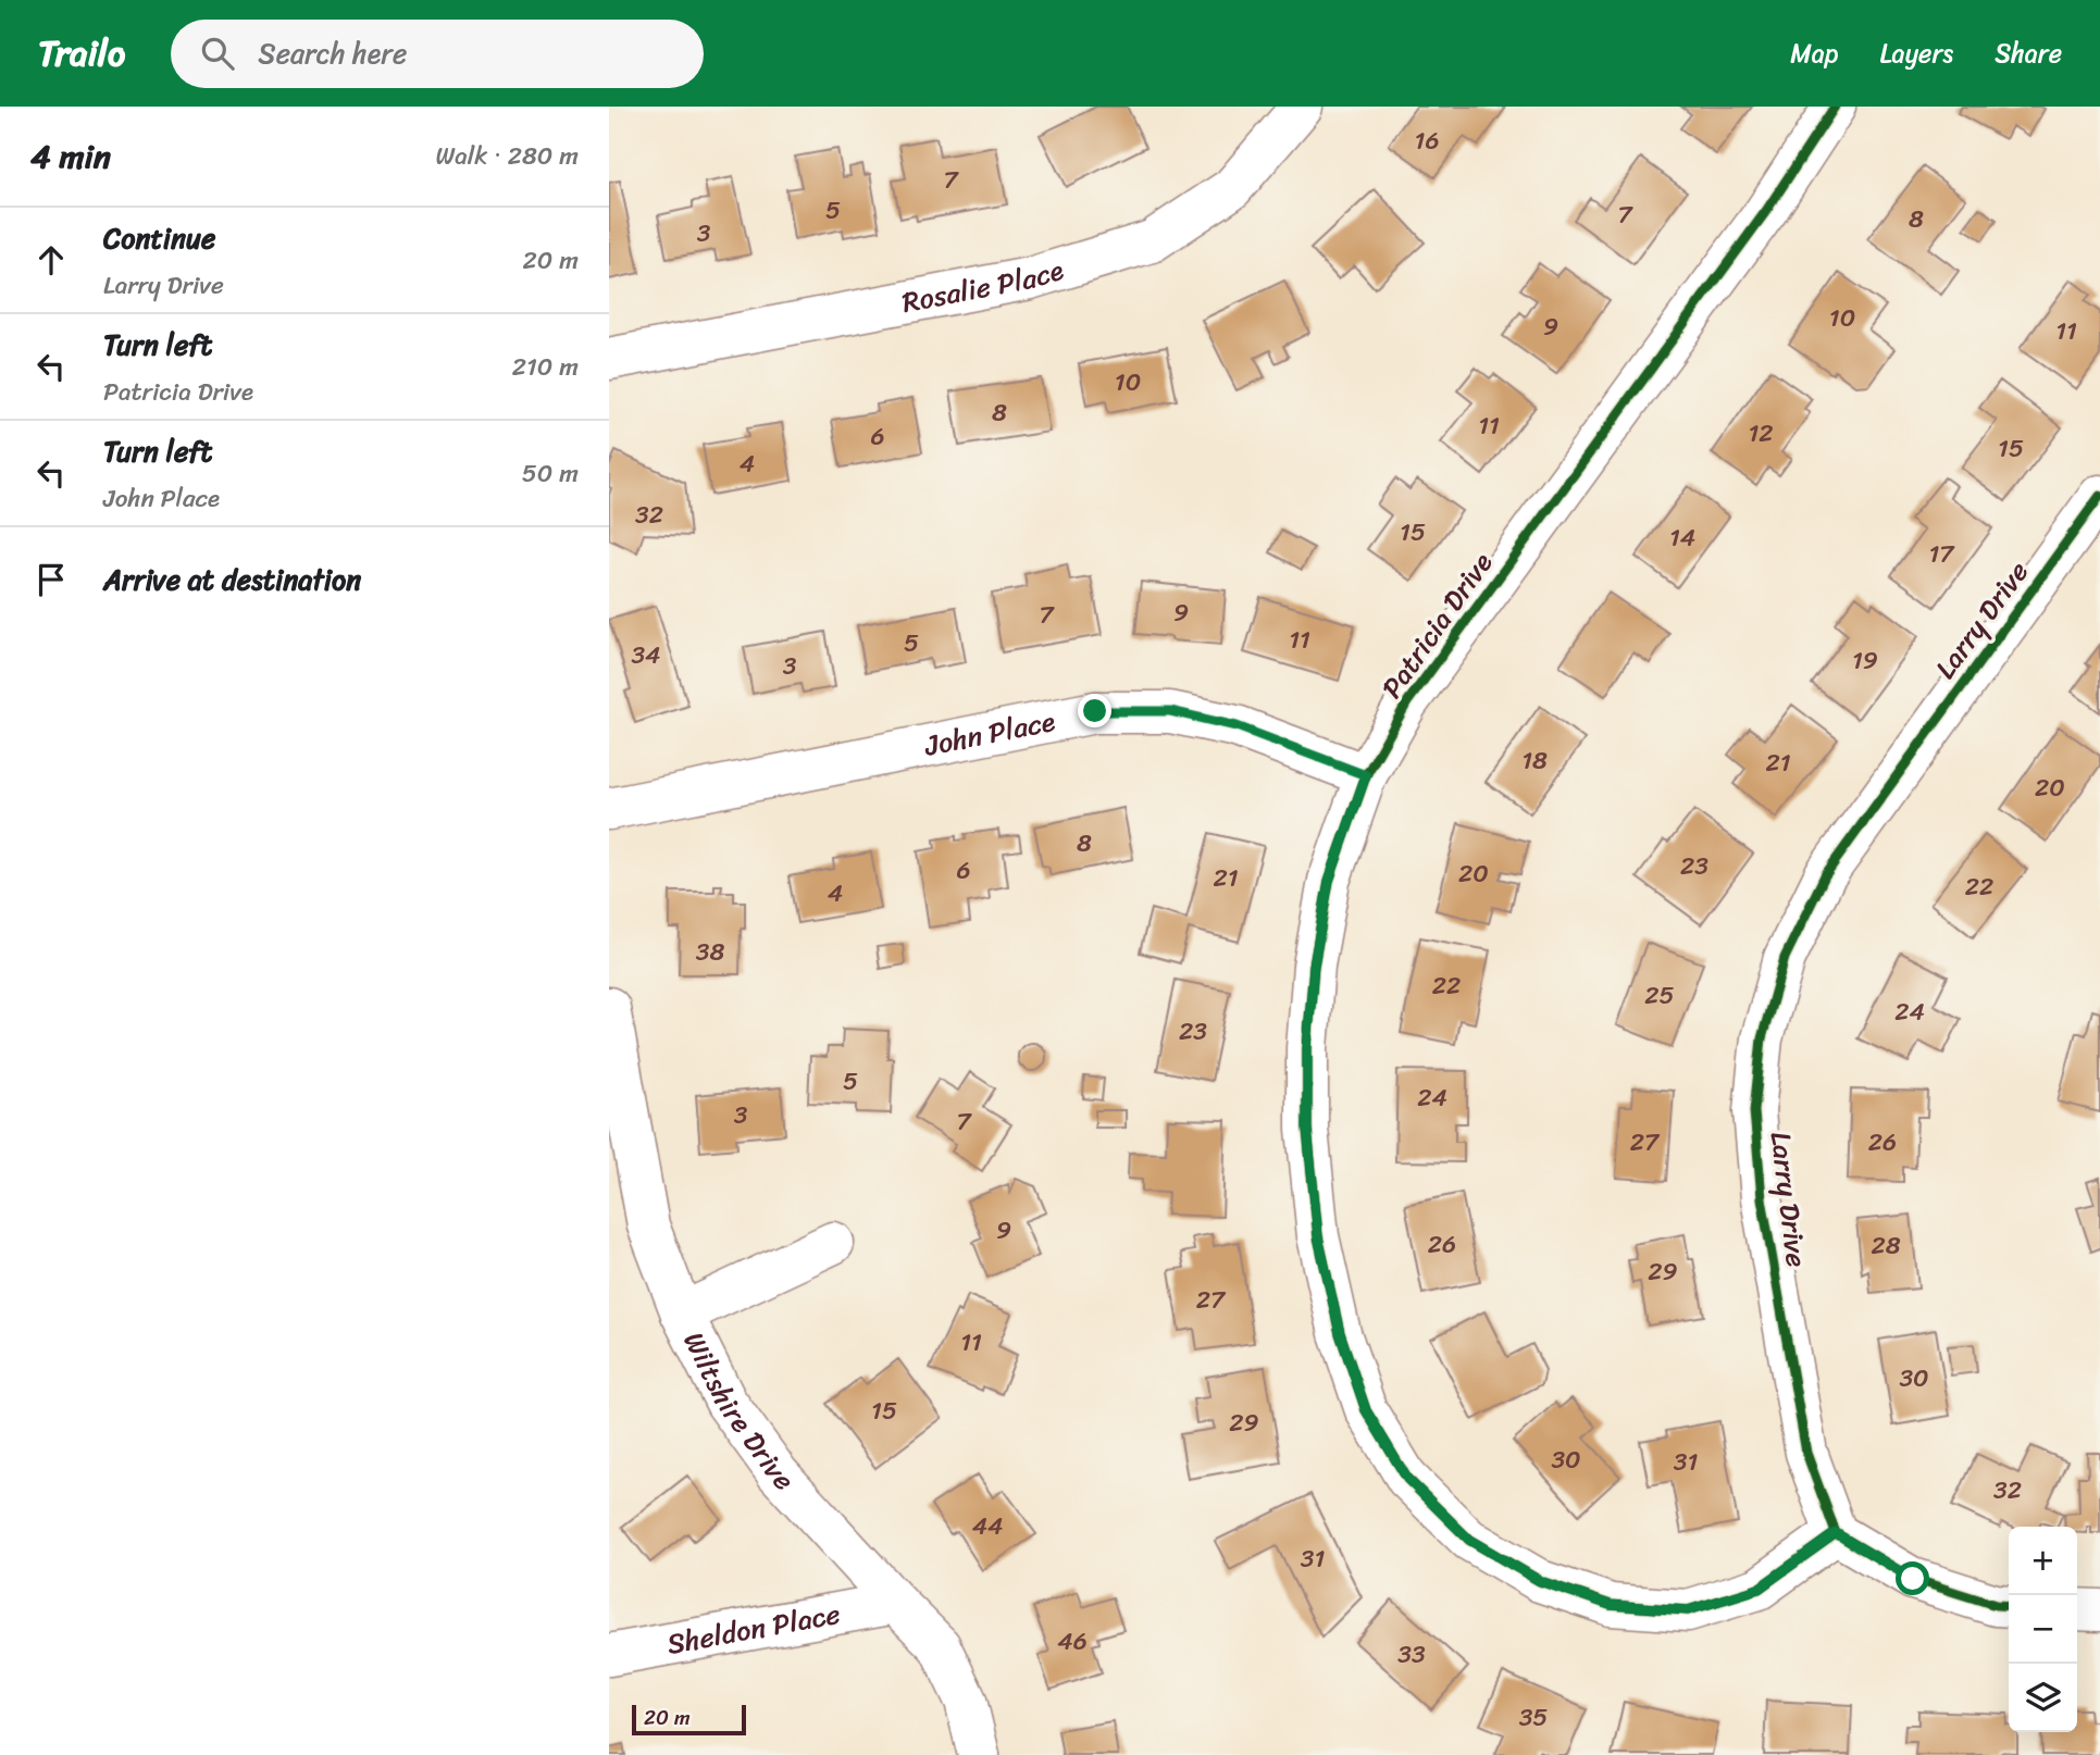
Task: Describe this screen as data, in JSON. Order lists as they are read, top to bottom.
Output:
{
  "streets": {
    "street": [
      "Rosalie Place",
      "Larry Drive",
      "Patricia Drive",
      "John Place",
      "Wiltshire Drive",
      "Sheldon Place"
    ]
  },
  "crossings": [
    ["Larry Drive", "Patricia Drive"],
    ["Patricia Drive", "John Place"],
    ["Wiltshire Drive", "Sheldon Place"]
  ],
  "house_numbers": [
    "16",
    "7",
    "5",
    "7",
    "8",
    "3",
    "10",
    "9",
    "11",
    "10",
    "8",
    "11",
    "12",
    "6",
    "15",
    "4",
    "32",
    "15",
    "14",
    "17",
    "9",
    "7",
    "11",
    "5",
    "34",
    "19",
    "3",
    "18",
    "21",
    "20",
    "8",
    "23",
    "6",
    "20",
    "21",
    "22",
    "4",
    "38",
    "22",
    "25",
    "24",
    "23",
    "5",
    "24",
    "3",
    "7",
    "27",
    "26",
    "9",
    "26",
    "28",
    "29",
    "27",
    "11",
    "30",
    "15",
    "29",
    "30",
    "31",
    "32",
    "44",
    "31",
    "46",
    "33",
    "35"
  ],
  "scale_bar": "20 m",
  "page": {
    "header": "Trailo",
    "search": "Search here",
    "nav": ["Map", "Layers", "Share"],
    "heading": ["4 min", "Walk · 280 m"],
    "list": [
      ["Continue", "Larry Drive", "20 m"],
      ["Turn left", "Patricia Drive", "210 m"],
      ["Turn left", "John Place", "50 m"],
      "Arrive at destination"
    ],
    "map_buttons": ["+", "−"],
    "scale": "20 m"
  }
}
